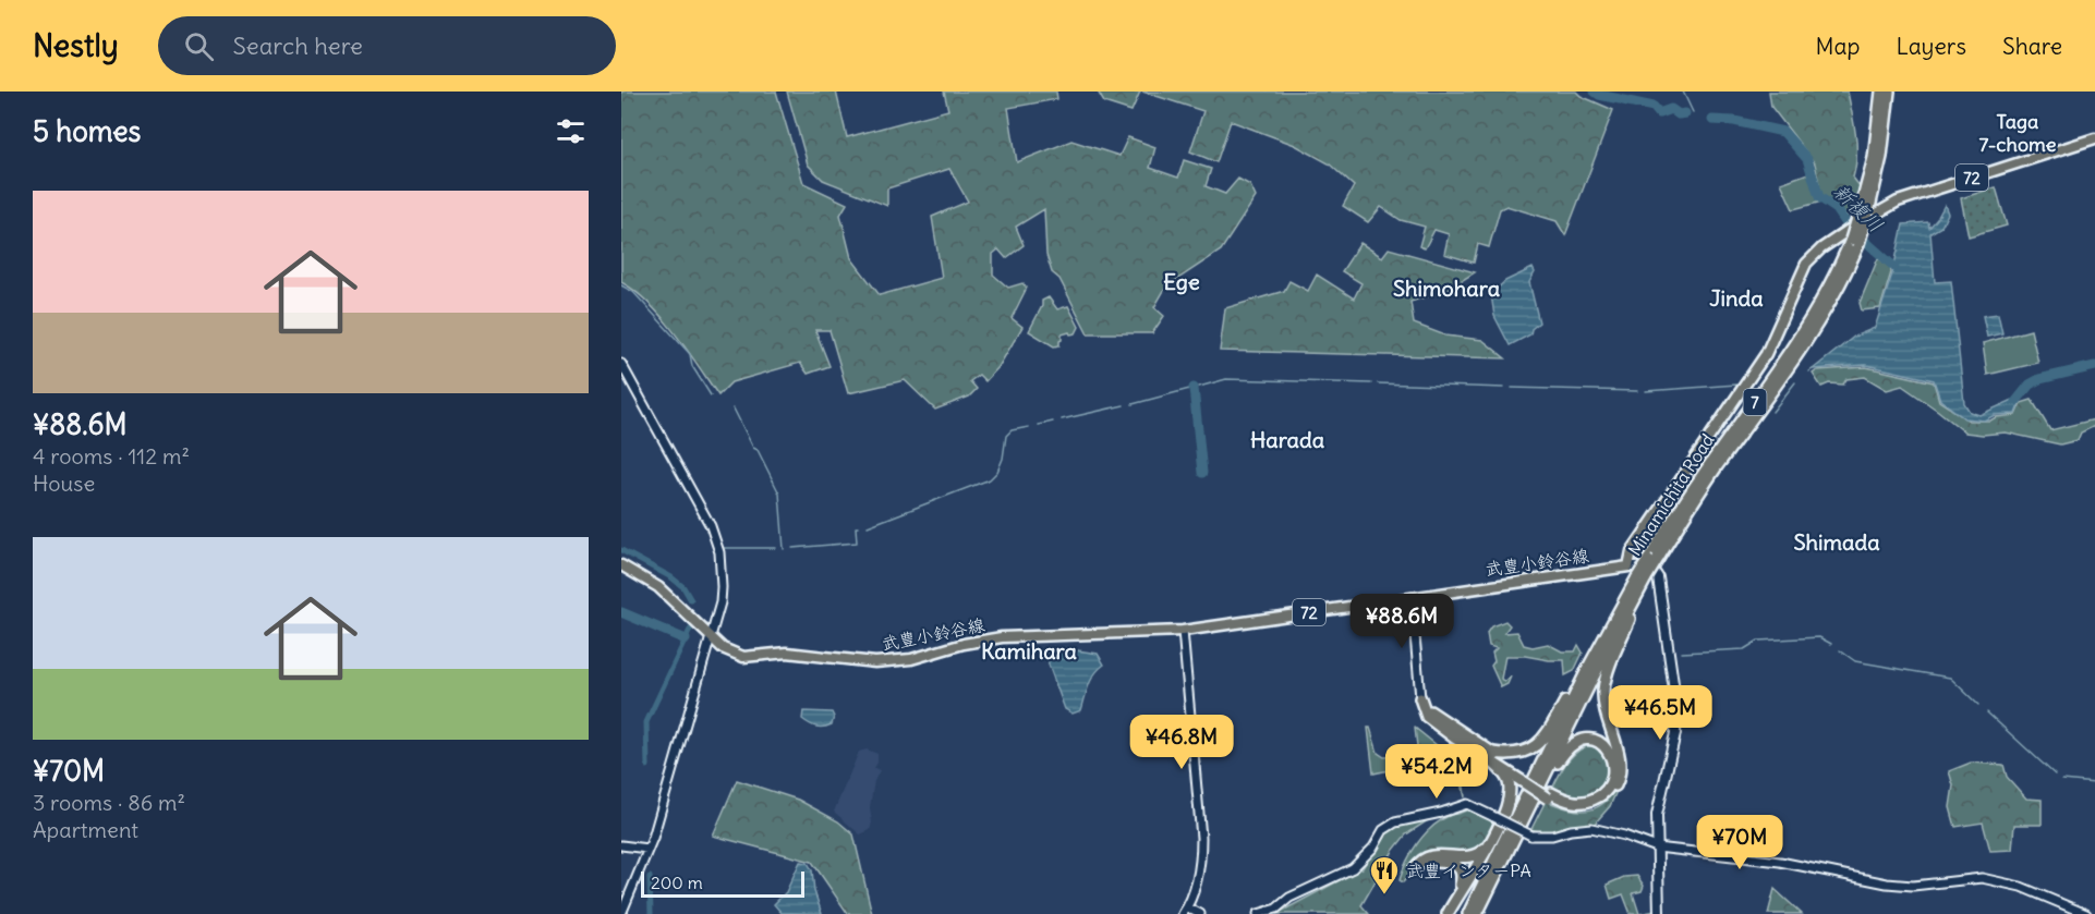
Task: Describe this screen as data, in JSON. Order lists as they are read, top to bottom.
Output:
{
  "streets": {
    "highway": ["7", "Minamichita Road"],
    "main road": ["72", "武豊小鈴谷線"]
  },
  "crossings": [
    ["72", "Minamichita Road"],
    ["72", "武豊小鈴谷線"]
  ],
  "districts": [
    "Taga 7-chome",
    "Ege",
    "Shimohara",
    "Jinda",
    "Harada",
    "Shimada",
    "Kamihara"
  ],
  "water": ["新複川"],
  "places": {
    "restaurant": ["武豊インターPA"]
  },
  "scale_bar": "200 m",
  "page": {
    "header": "Nestly",
    "search": "Search here",
    "nav": ["Map", "Layers", "Share"],
    "heading": "5 homes",
    "list": [
      {
        "name": "¥88.6M",
        "note": "4 rooms · 112 m² · House"
      },
      {
        "name": "¥70M",
        "note": "3 rooms · 86 m² · Apartment"
      }
    ],
    "price": [
      "¥88.6M",
      "¥46.5M",
      "¥46.8M",
      "¥54.2M",
      "¥70M"
    ],
    "scale": "200 m"
  }
}
